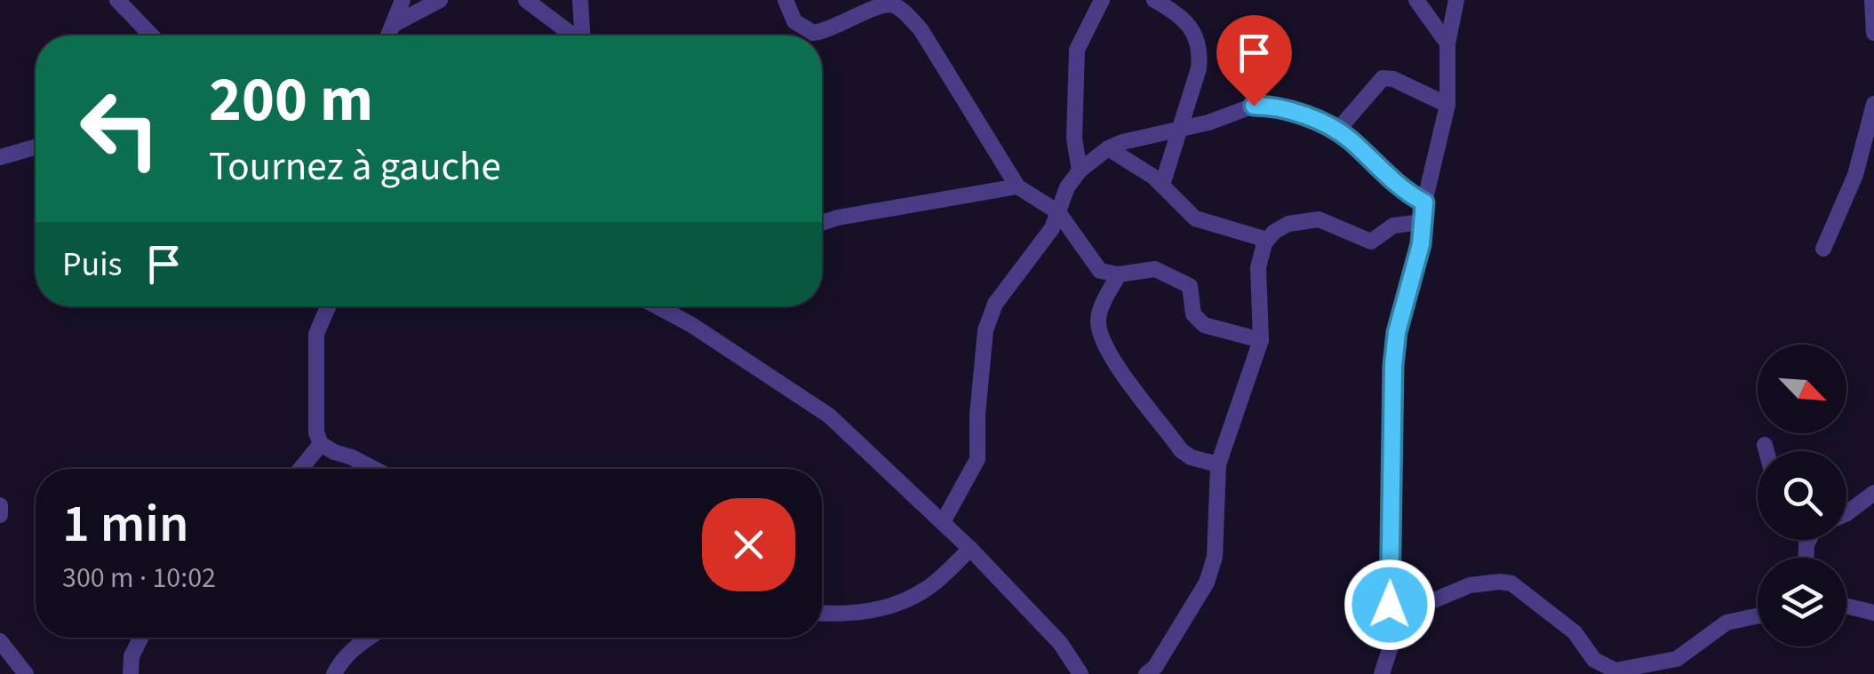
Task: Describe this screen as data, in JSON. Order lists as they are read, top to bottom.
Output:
{
  "north": "bottom right",
  "page": {
    "turn": ["200 m", "Tournez à gauche"],
    "then": "Puis",
    "heading": ["1 min", "300 m · 10:02"]
  }
}
